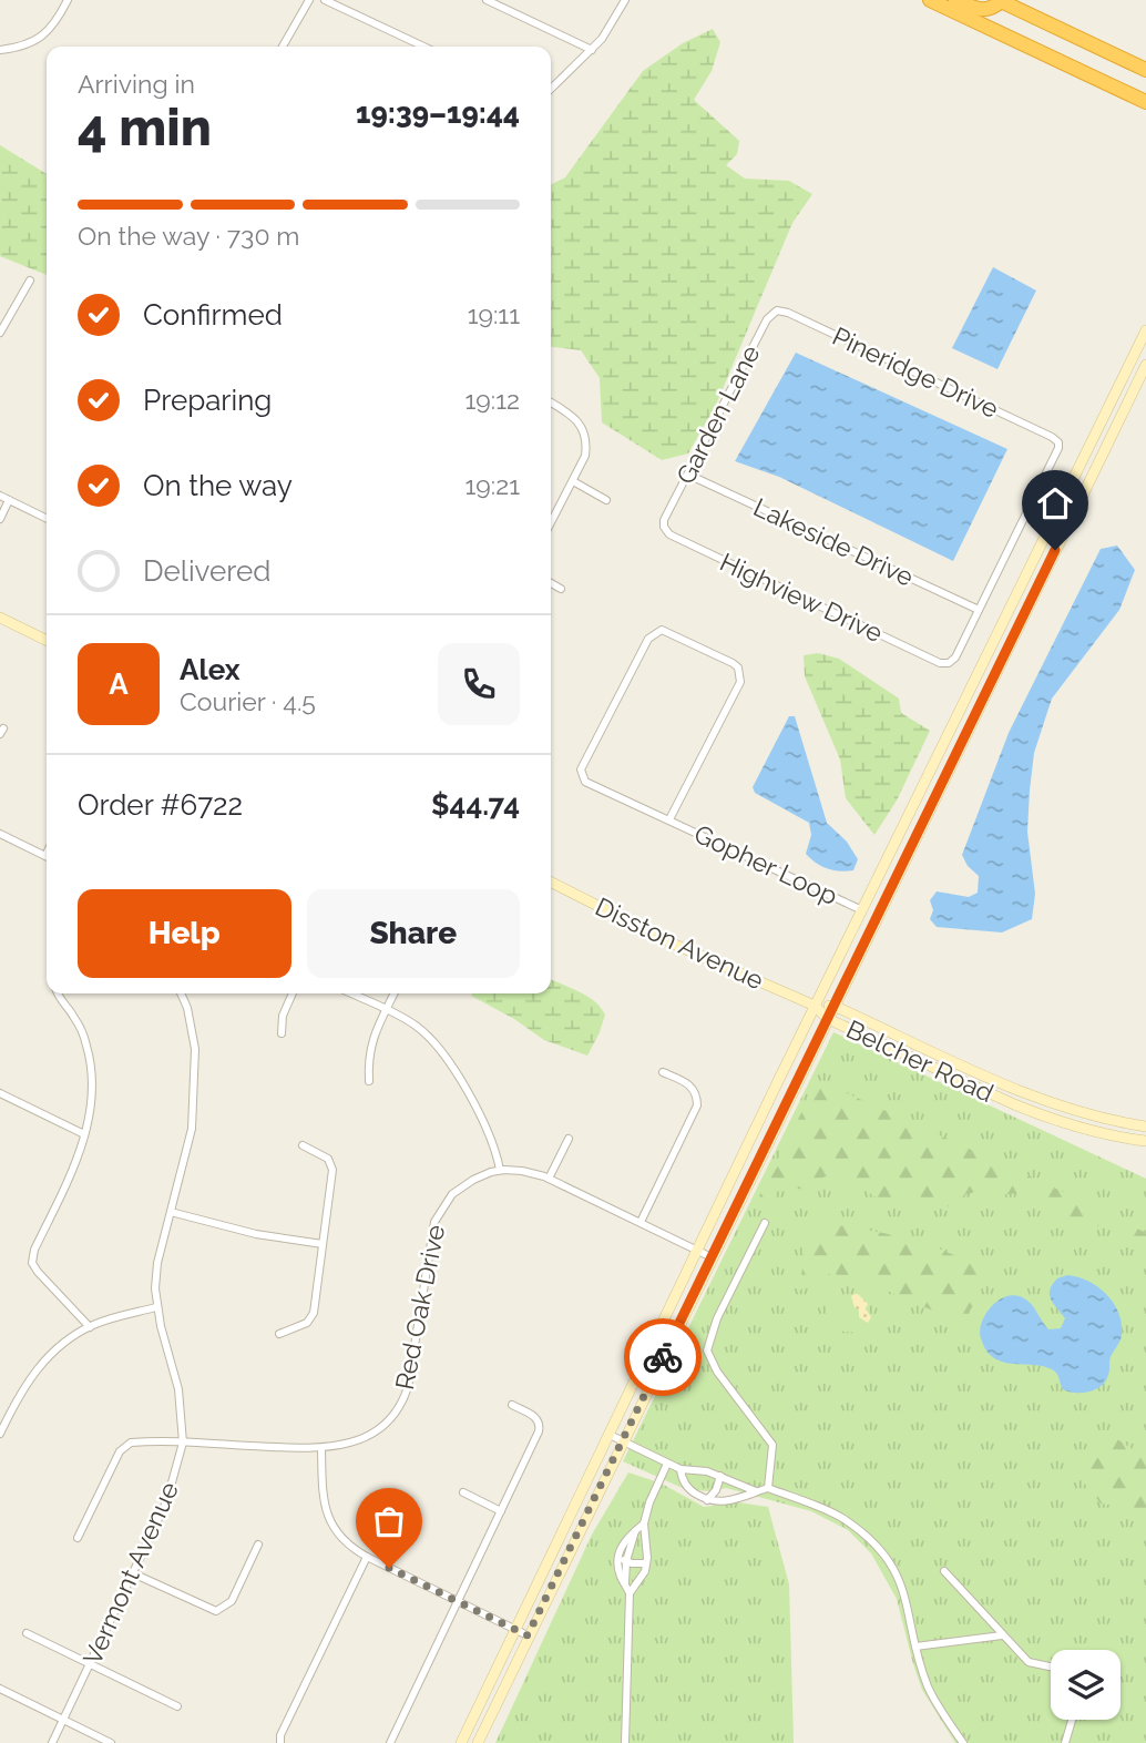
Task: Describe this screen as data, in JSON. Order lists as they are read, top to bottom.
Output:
{
  "streets": {
    "main road": ["Disston Avenue", "Belcher Road"],
    "street": [
      "Pineridge Drive",
      "Garden Lane",
      "Lakeside Drive",
      "Highview Drive",
      "Gopher Loop",
      "Red Oak Drive",
      "Vermont Avenue"
    ]
  },
  "crossings": [
    ["Pineridge Drive", "Garden Lane"],
    ["Garden Lane", "Lakeside Drive"],
    ["Garden Lane", "Highview Drive"],
    ["Lakeside Drive", "Highview Drive"],
    ["Disston Avenue", "Belcher Road"],
    ["Red Oak Drive", "Vermont Avenue"]
  ],
  "page": {
    "heading": ["4 min", "Arriving in", "19:39–19:44"],
    "panel": [
      "Alex",
      "Courier · 4.5",
      "Order #6722",
      "$44.74"
    ],
    "bar": "On the way · 730 m",
    "list": [
      ["Confirmed", "19:11"],
      ["Preparing", "19:12"],
      ["On the way", "19:21"],
      "Delivered"
    ],
    "round": "A",
    "buttons": ["Help", "Share"]
  }
}
